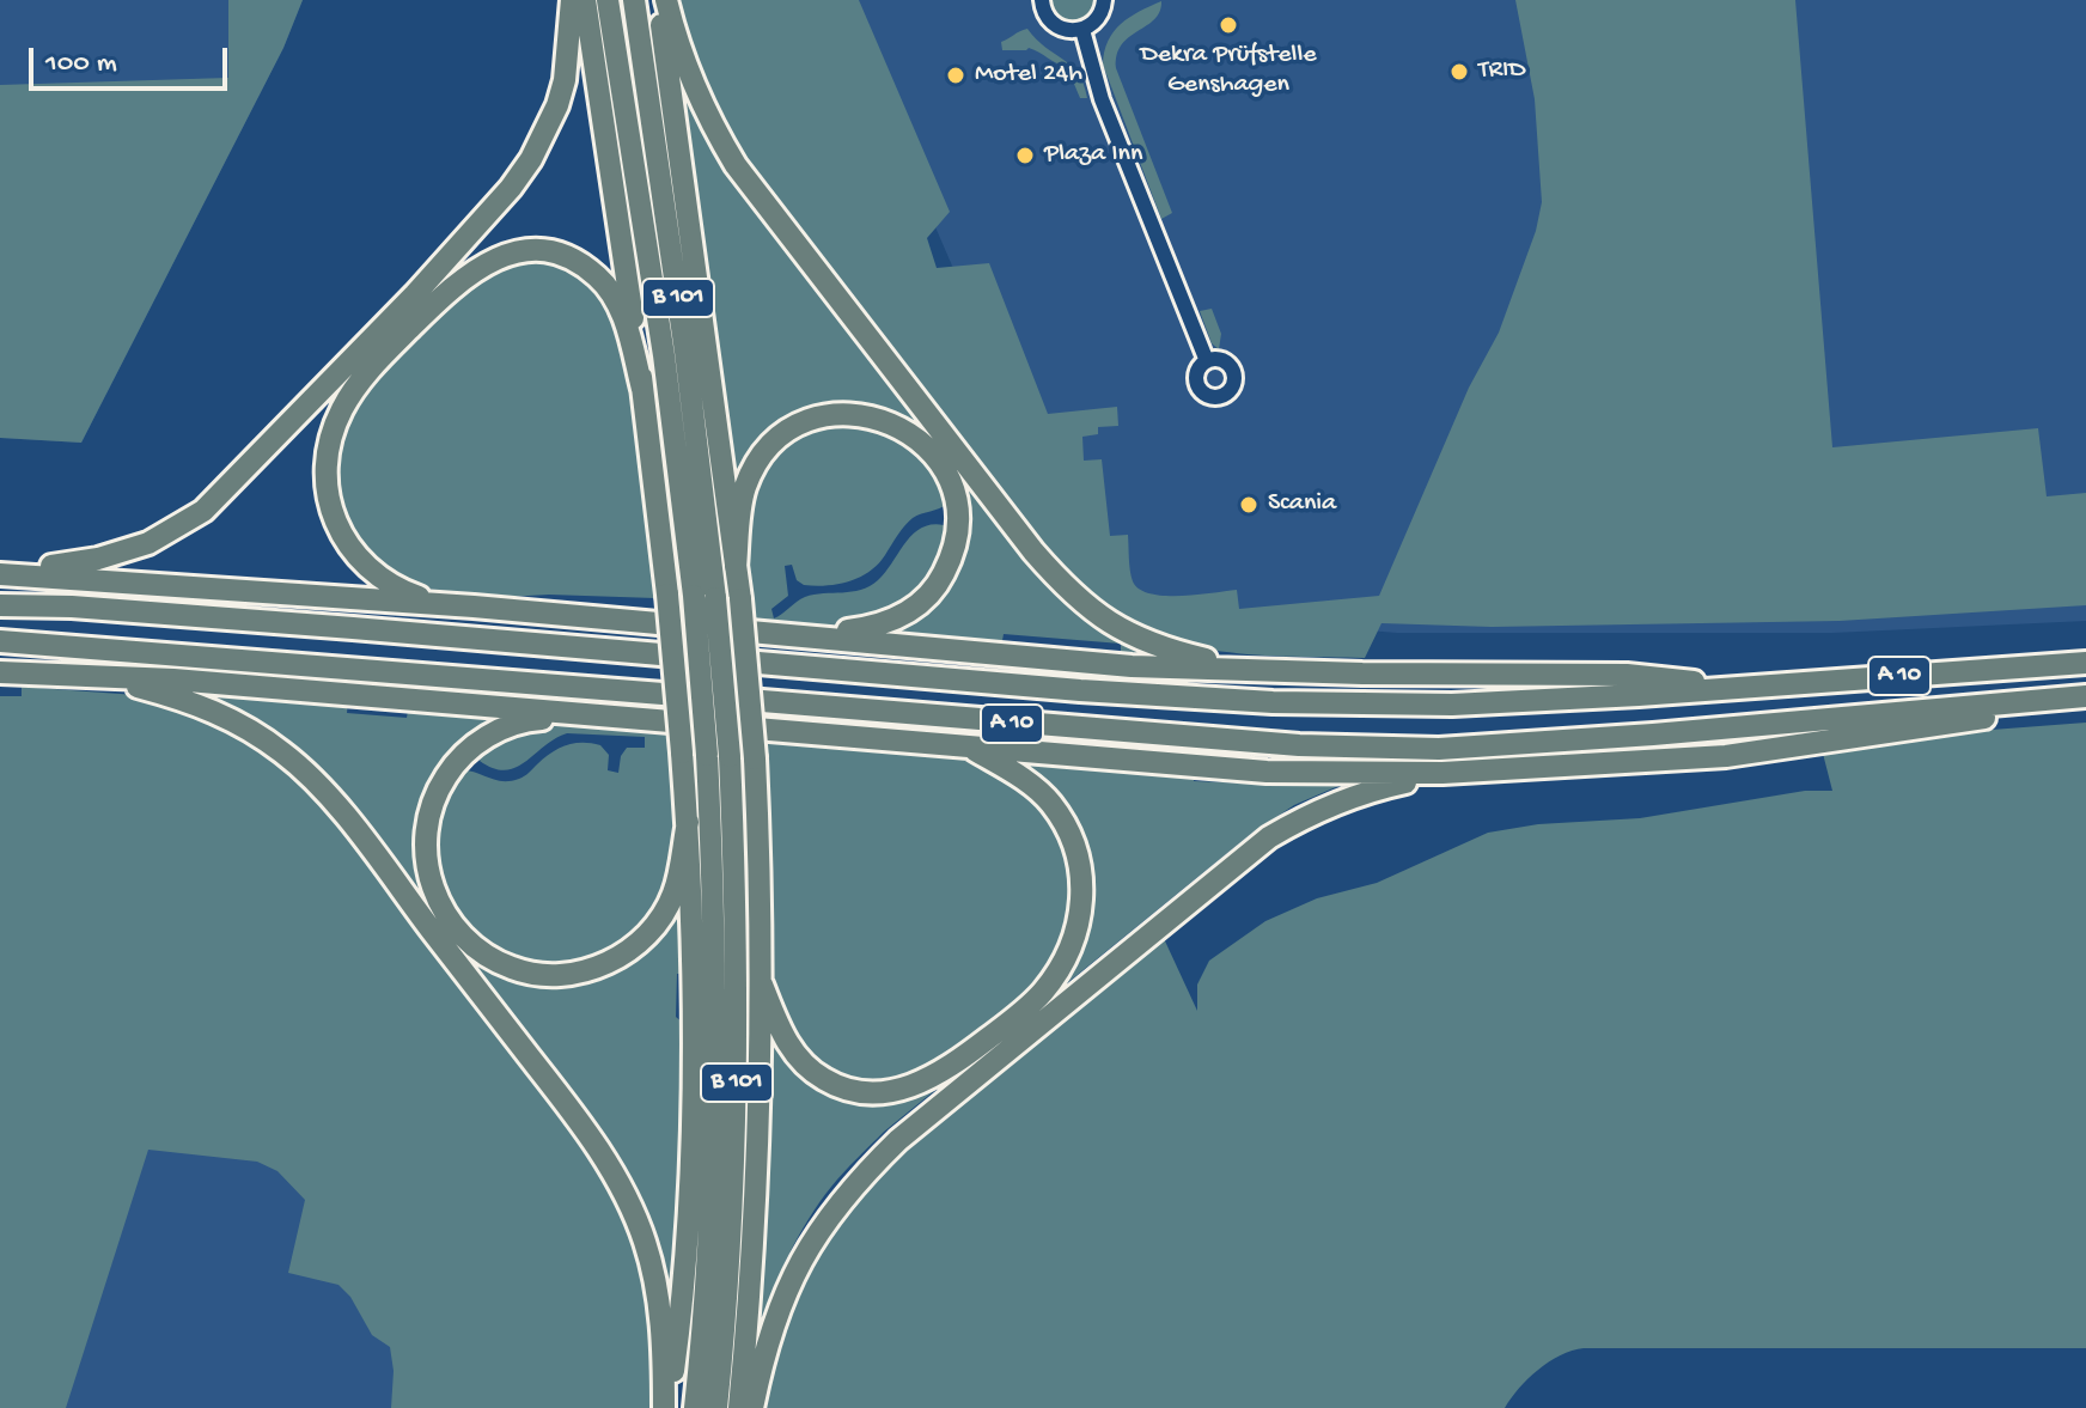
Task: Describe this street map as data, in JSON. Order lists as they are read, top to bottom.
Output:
{
  "streets": {
    "highway": ["B 101", "A 10"]
  },
  "places": [
    "Dekra Prüfstelle Genshagen",
    "TRID",
    "Motel 24h",
    "Plaza Inn",
    "Scania"
  ],
  "scale_bar": "100 m"
}
